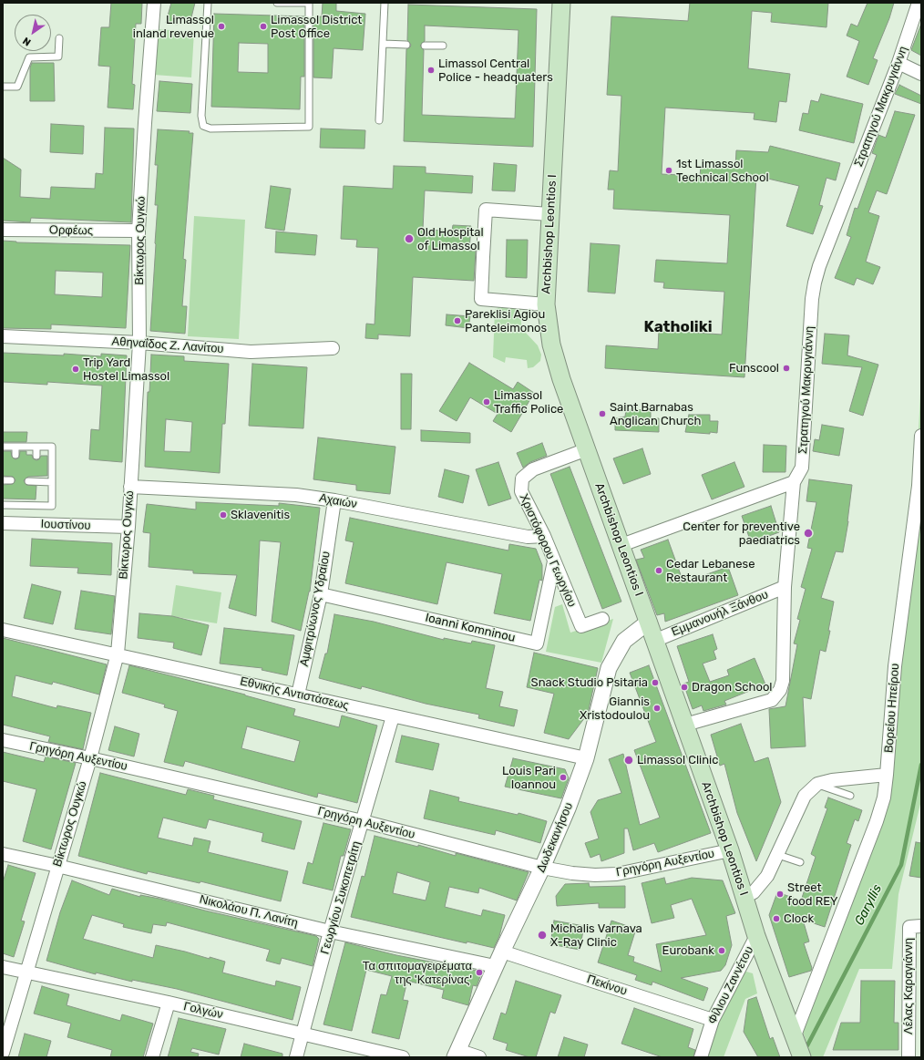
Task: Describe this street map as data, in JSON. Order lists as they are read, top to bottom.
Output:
{
  "streets": {
    "main road": ["Archbishop Leontios I"],
    "street": [
      "Στρατηγού Μακρυγιάννη",
      "Ορφέως",
      "Βίκτωρος Ουγκώ",
      "Αθηναΐδος Ζ. Λανίτου",
      "Αχαιών",
      "Ιουστίνου",
      "Χριστόφορου Γεωργίου",
      "Αμφιτρύωνος Υδραίου",
      "Εμμανουήλ Ξάνθου",
      "Ioanni Komninou",
      "Εθνικής Αντιστάσεως",
      "Βορείου Ηπείρου",
      "Γρηγόρη Αυξεντίου",
      "Δωδεκανήσου",
      "Γεωργίου Συκοπετρίτη",
      "Νικολάου Π. Λανίτη",
      "Πεκίνου",
      "Φίλιου Ζαννέτου",
      "Λέλας Καραγιάννη",
      "Γολγών"
    ]
  },
  "crossings": [
    ["Στρατηγού Μακρυγιάννη", "Archbishop Leontios I"],
    ["Στρατηγού Μακρυγιάννη", "Εμμανουήλ Ξάνθου"],
    ["Ορφέως", "Βίκτωρος Ουγκώ"],
    ["Archbishop Leontios I", "Χριστόφορου Γεωργίου"],
    ["Archbishop Leontios I", "Εμμανουήλ Ξάνθου"],
    ["Archbishop Leontios I", "Βορείου Ηπείρου"],
    ["Archbishop Leontios I", "Γρηγόρη Αυξεντίου"],
    ["Archbishop Leontios I", "Δωδεκανήσου"],
    ["Archbishop Leontios I", "Φίλιου Ζαννέτου"],
    ["Βίκτωρος Ουγκώ", "Αθηναΐδος Ζ. Λανίτου"],
    ["Βίκτωρος Ουγκώ", "Αχαιών"],
    ["Βίκτωρος Ουγκώ", "Ιουστίνου"],
    ["Βίκτωρος Ουγκώ", "Εθνικής Αντιστάσεως"],
    ["Βίκτωρος Ουγκώ", "Γρηγόρη Αυξεντίου"],
    ["Βίκτωρος Ουγκώ", "Νικολάου Π. Λανίτη"],
    ["Βίκτωρος Ουγκώ", "Γολγών"],
    ["Αχαιών", "Χριστόφορου Γεωργίου"],
    ["Αχαιών", "Αμφιτρύωνος Υδραίου"],
    ["Χριστόφορου Γεωργίου", "Ioanni Komninou"],
    ["Αμφιτρύωνος Υδραίου", "Ioanni Komninou"],
    ["Αμφιτρύωνος Υδραίου", "Εθνικής Αντιστάσεως"],
    ["Εθνικής Αντιστάσεως", "Δωδεκανήσου"],
    ["Εθνικής Αντιστάσεως", "Γεωργίου Συκοπετρίτη"],
    ["Γρηγόρη Αυξεντίου", "Δωδεκανήσου"],
    ["Γρηγόρη Αυξεντίου", "Γεωργίου Συκοπετρίτη"],
    ["Δωδεκανήσου", "Νικολάου Π. Λανίτη"],
    ["Δωδεκανήσου", "Πεκίνου"],
    ["Γεωργίου Συκοπετρίτη", "Νικολάου Π. Λανίτη"],
    ["Γεωργίου Συκοπετρίτη", "Γολγών"],
    ["Πεκίνου", "Φίλιου Ζαννέτου"]
  ],
  "districts": ["Katholiki"],
  "water": ["Garyllis"],
  "places": [
    "Limassol inland revenue",
    "Limassol District Post Office",
    "Limassol Central Police - headquaters",
    "1st Limassol Technical School",
    "Old Hospital of Limassol",
    "Pareklisi Agiou Panteleimonos",
    "Funscool",
    "Trip Yard Hostel Limassol",
    "Limassol Traffic Police",
    "Saint Barnabas Anglican Church",
    "Sklavenitis",
    "Center for preventive paediatrics",
    "Cedar Lebanese Restaurant",
    "Snack Studio Psitaria",
    "Dragon School",
    "Giannis Xristodoulou",
    "Limassol Clinic",
    "Louis Pari Ioannou",
    "Street food REY",
    "Clock",
    "Michalis Varnava X-Ray Clinic",
    "Eurobank",
    "Τα σπιτομαγειρέματα της 'Κατερίνας'"
  ],
  "north": "bottom left"
}
